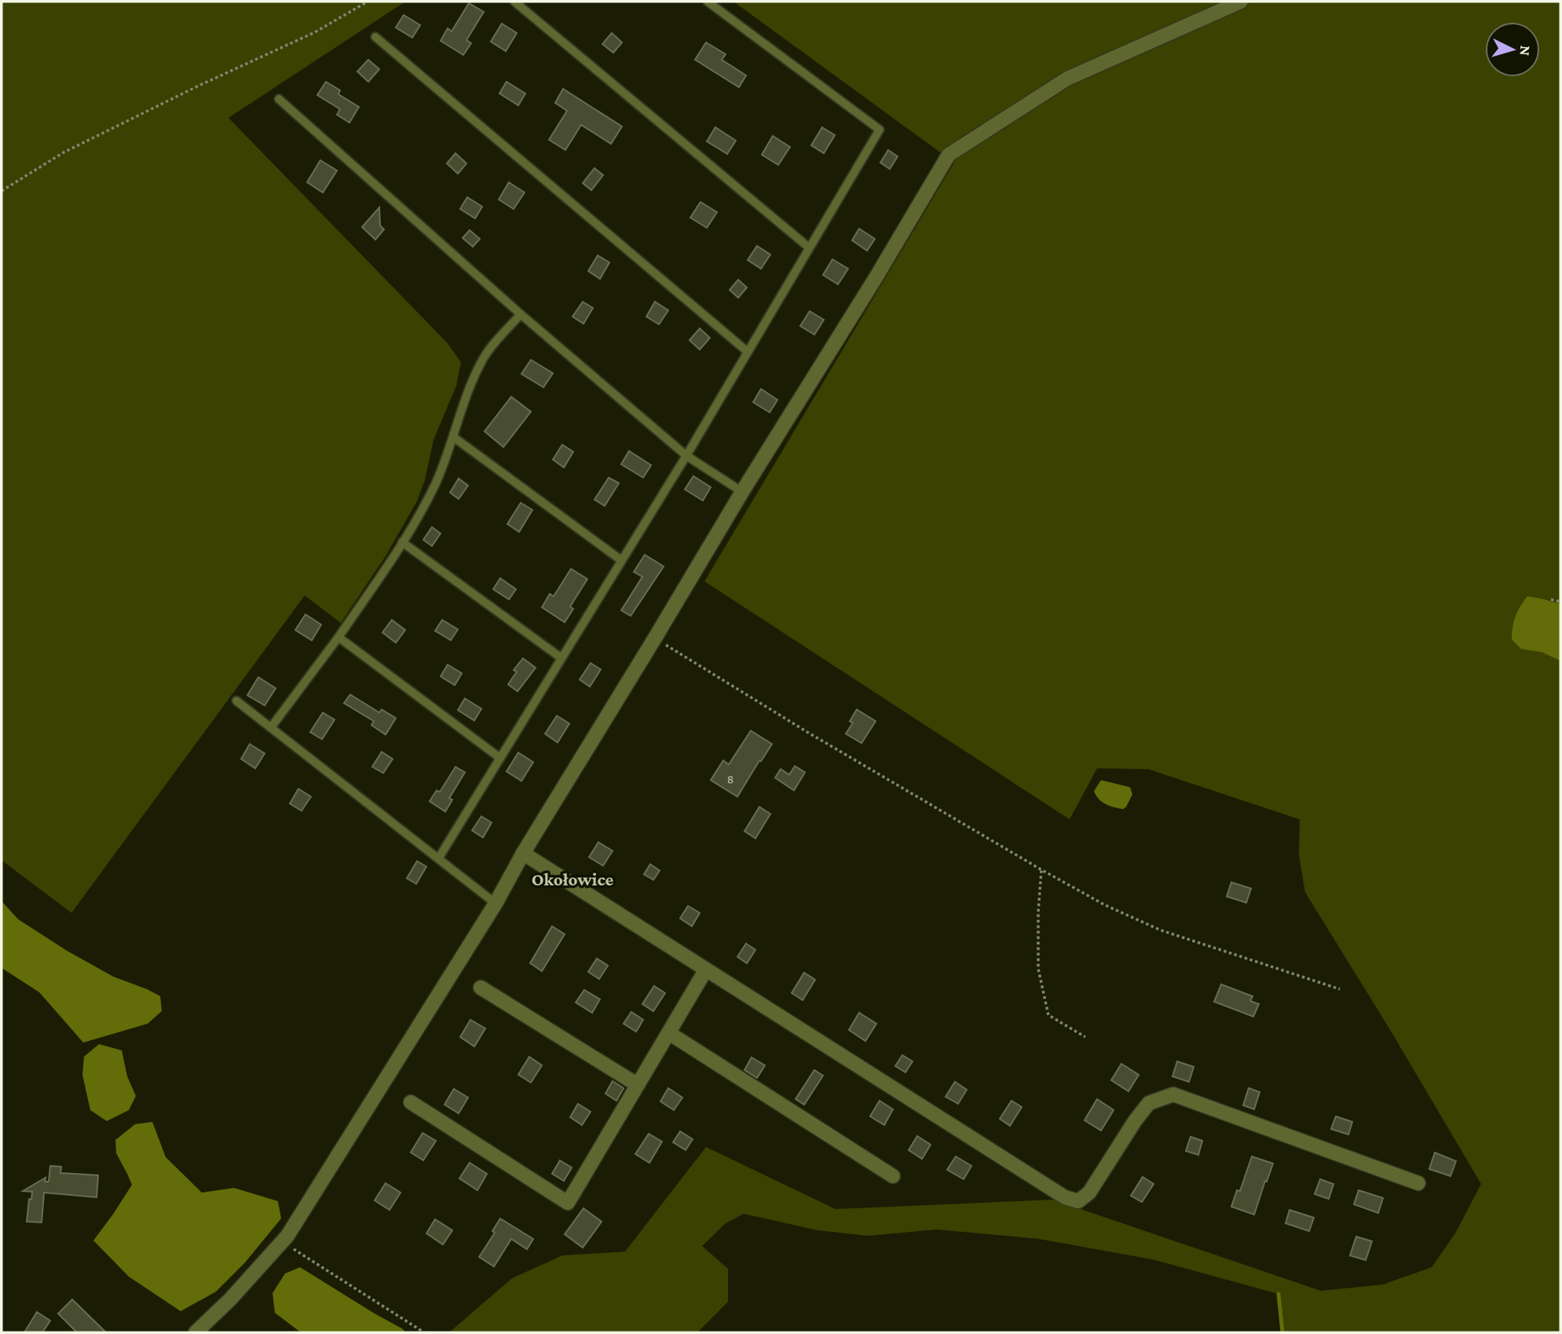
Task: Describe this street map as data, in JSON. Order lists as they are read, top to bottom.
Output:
{
  "districts": ["Okołowice"],
  "house_numbers": ["8"],
  "north": "right"
}
